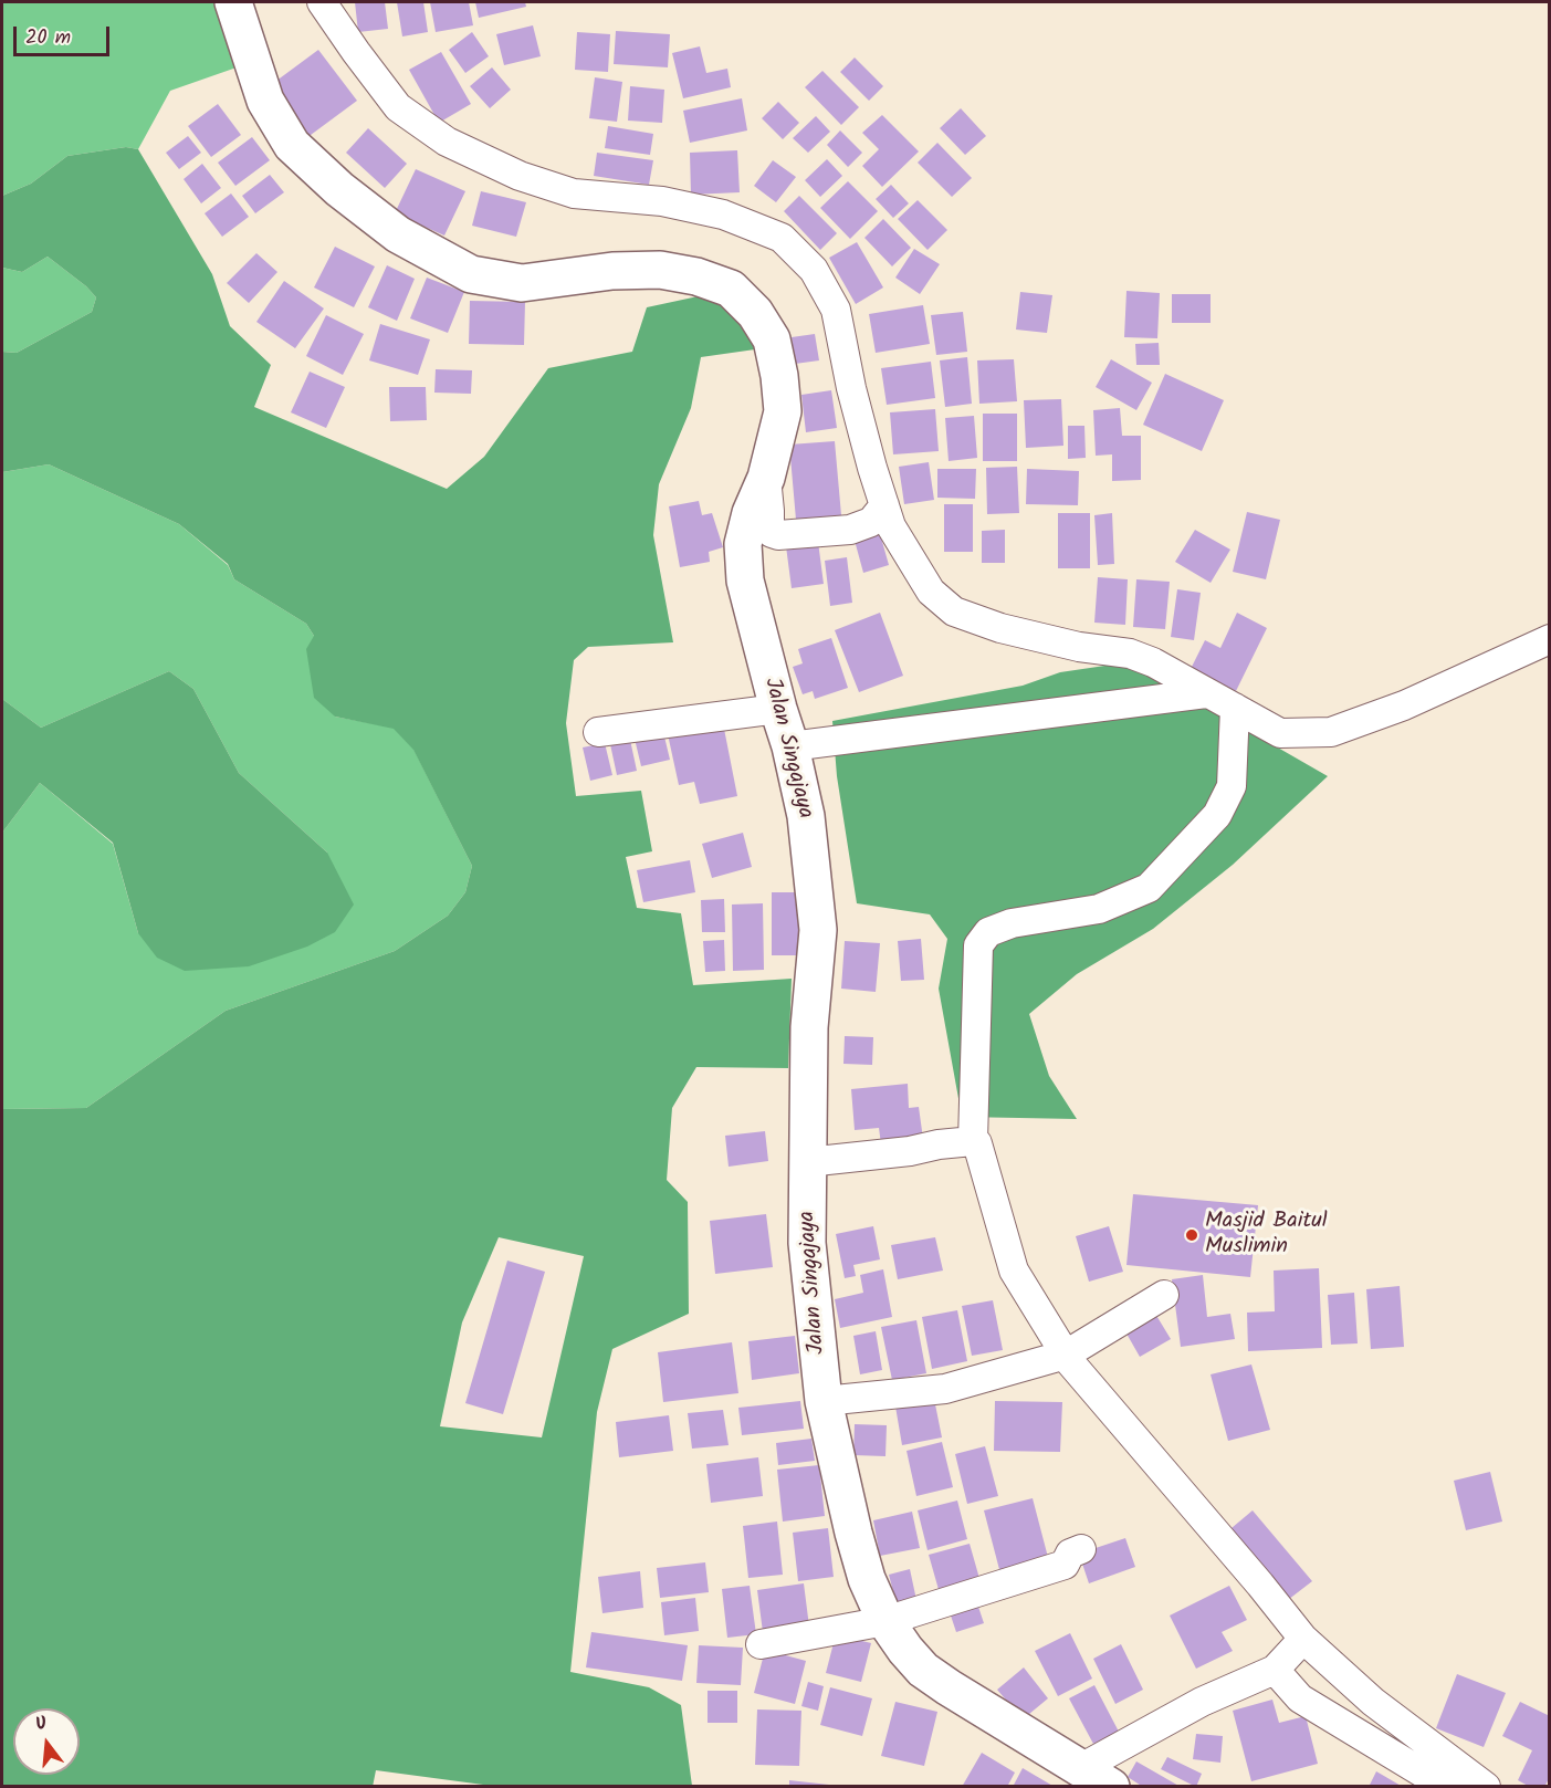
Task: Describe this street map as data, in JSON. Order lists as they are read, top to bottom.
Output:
{
  "streets": {
    "street": ["Jalan Singajaya"]
  },
  "places": ["Masjid Baitul Muslimin"],
  "scale_bar": "20 m",
  "north": "top"
}
